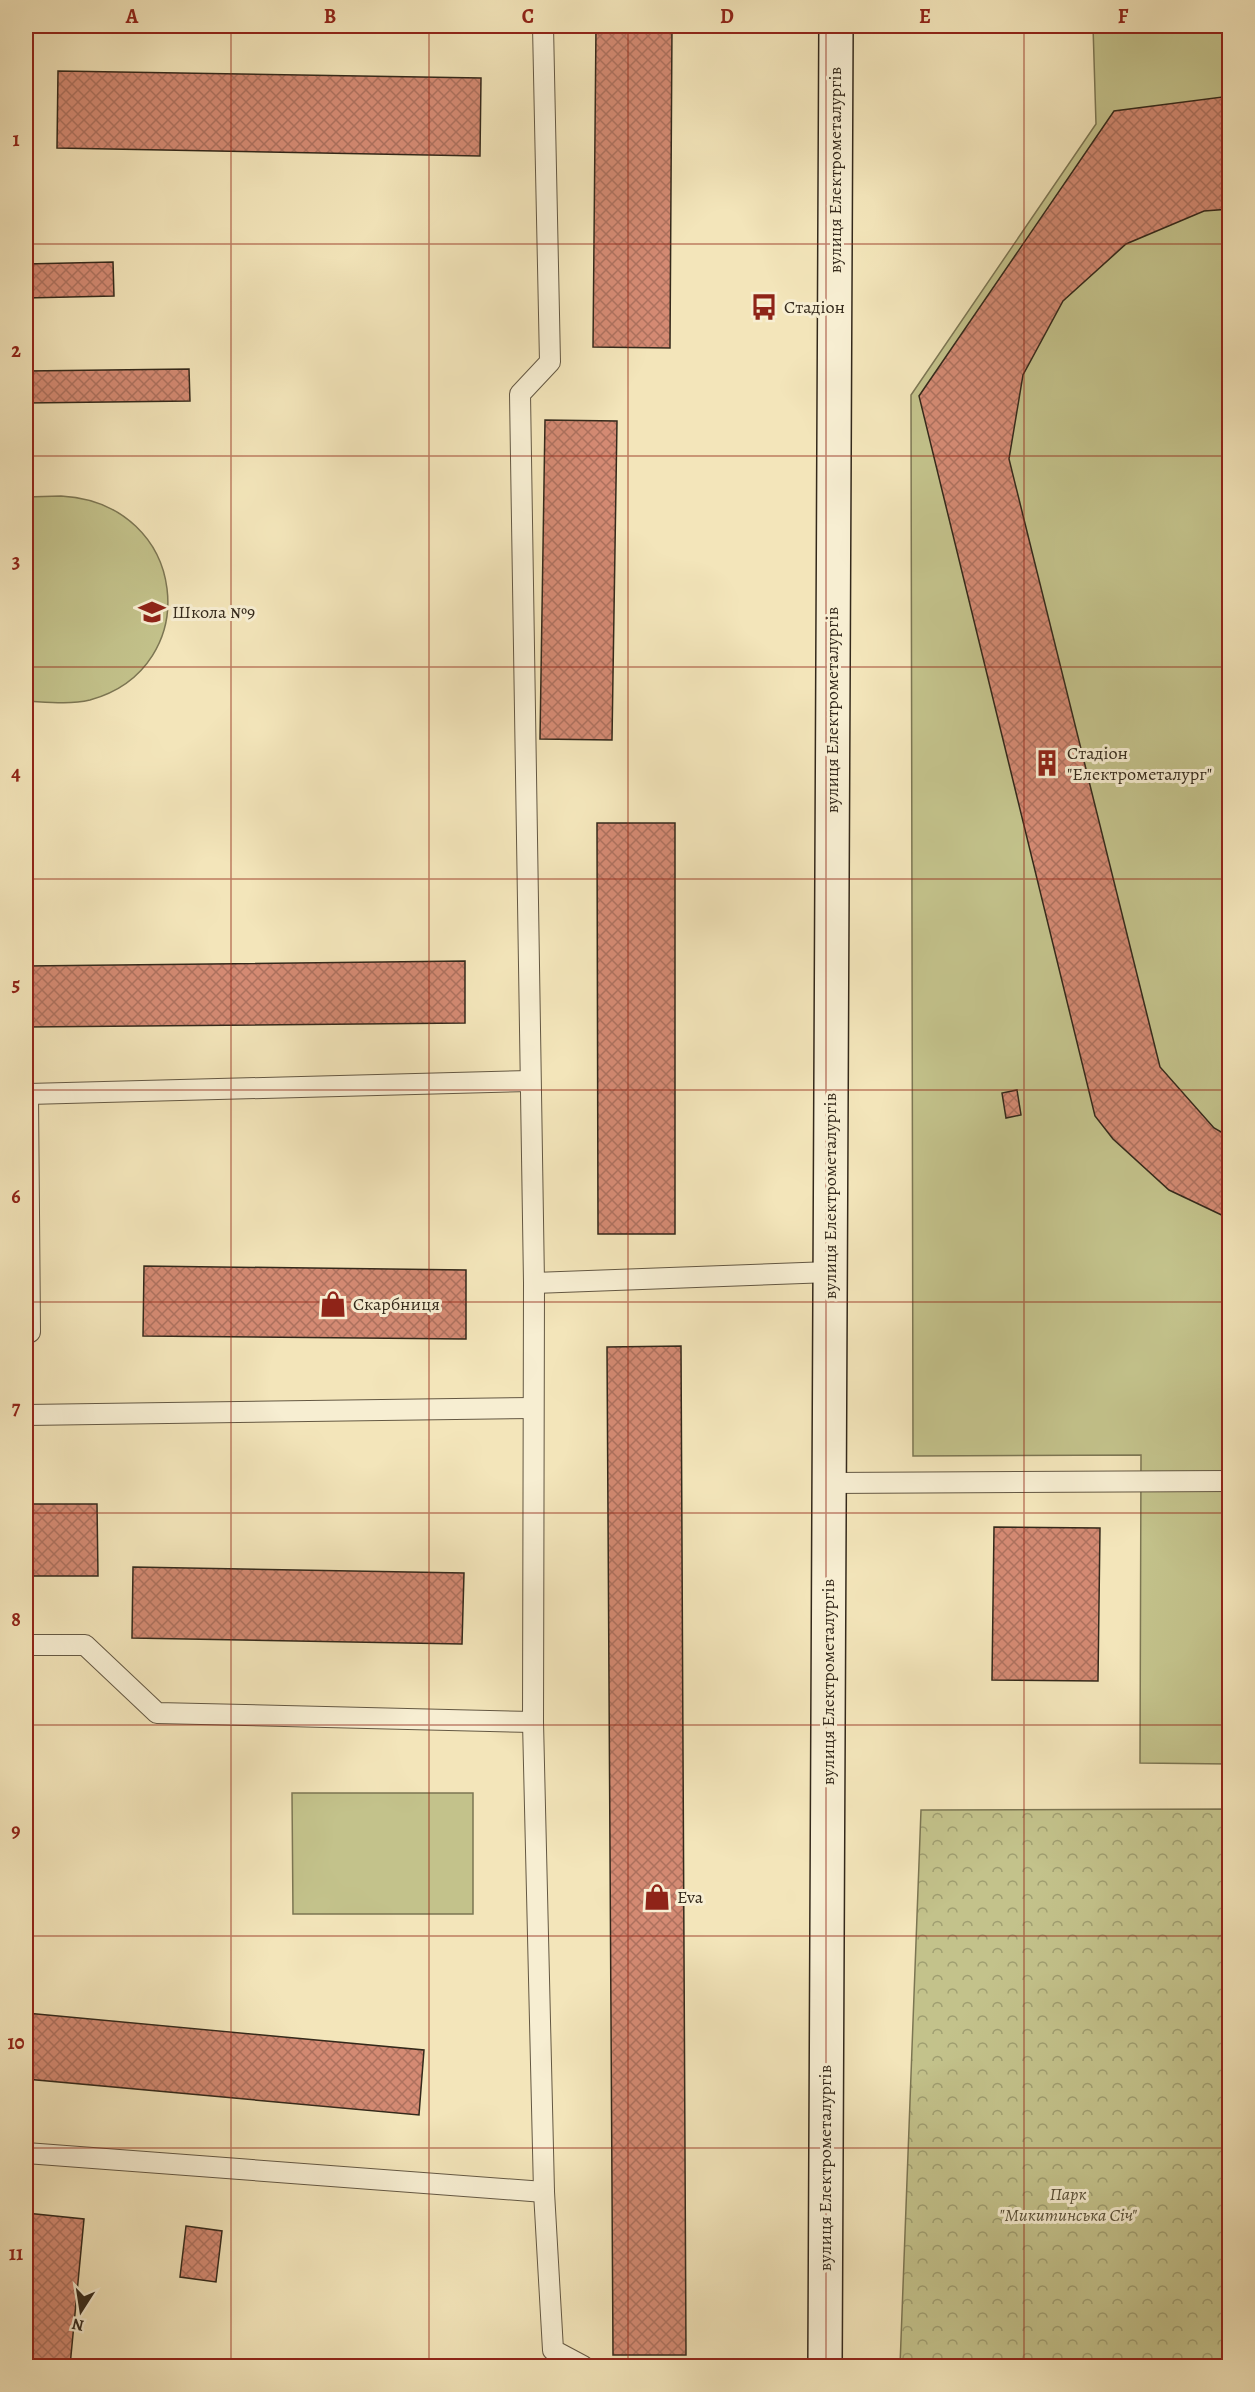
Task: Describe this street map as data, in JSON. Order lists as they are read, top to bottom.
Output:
{
  "streets": {
    "main road": ["вулиця Електрометалургів"]
  },
  "parks": ["Парк \"Микитинська Січ\""],
  "places": {
    "bus stop": ["Стадіон"],
    "school or university": ["Школа №9"],
    "building": ["Стадіон \"Електрометалург\""],
    "shop": ["Скарбниця", "Eva"]
  },
  "north": "bottom",
  "grid": {
    "columns": [
      "A",
      "B",
      "C",
      "D",
      "E",
      "F"
    ],
    "rows": [
      "1",
      "2",
      "3",
      "4",
      "5",
      "6",
      "7",
      "8",
      "9",
      "10",
      "11"
    ]
  }
}
